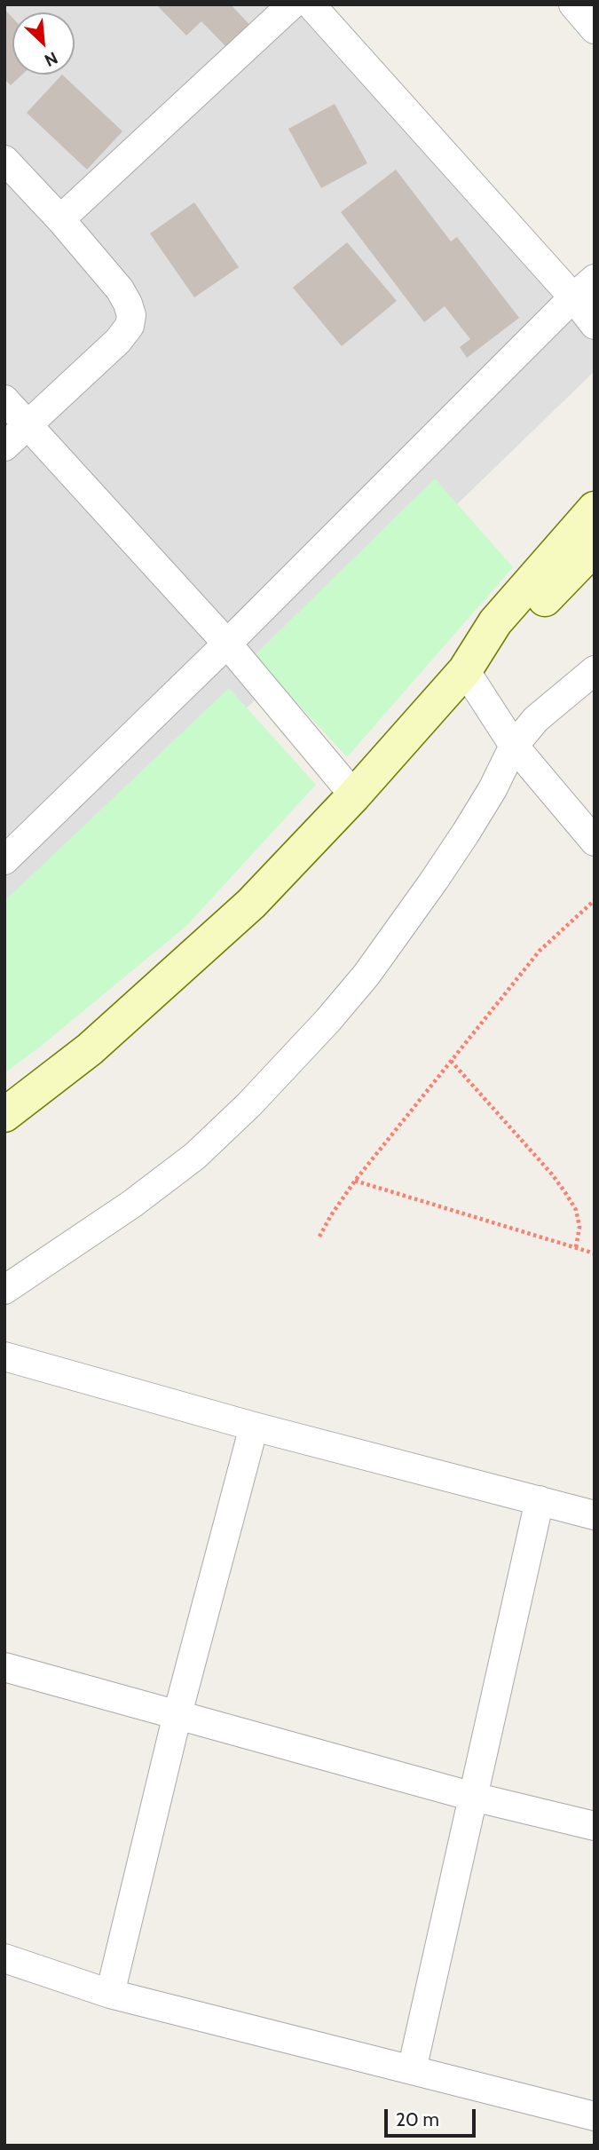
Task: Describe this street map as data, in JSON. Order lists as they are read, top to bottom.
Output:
{
  "scale_bar": "20 m",
  "north": "bottom right"
}
